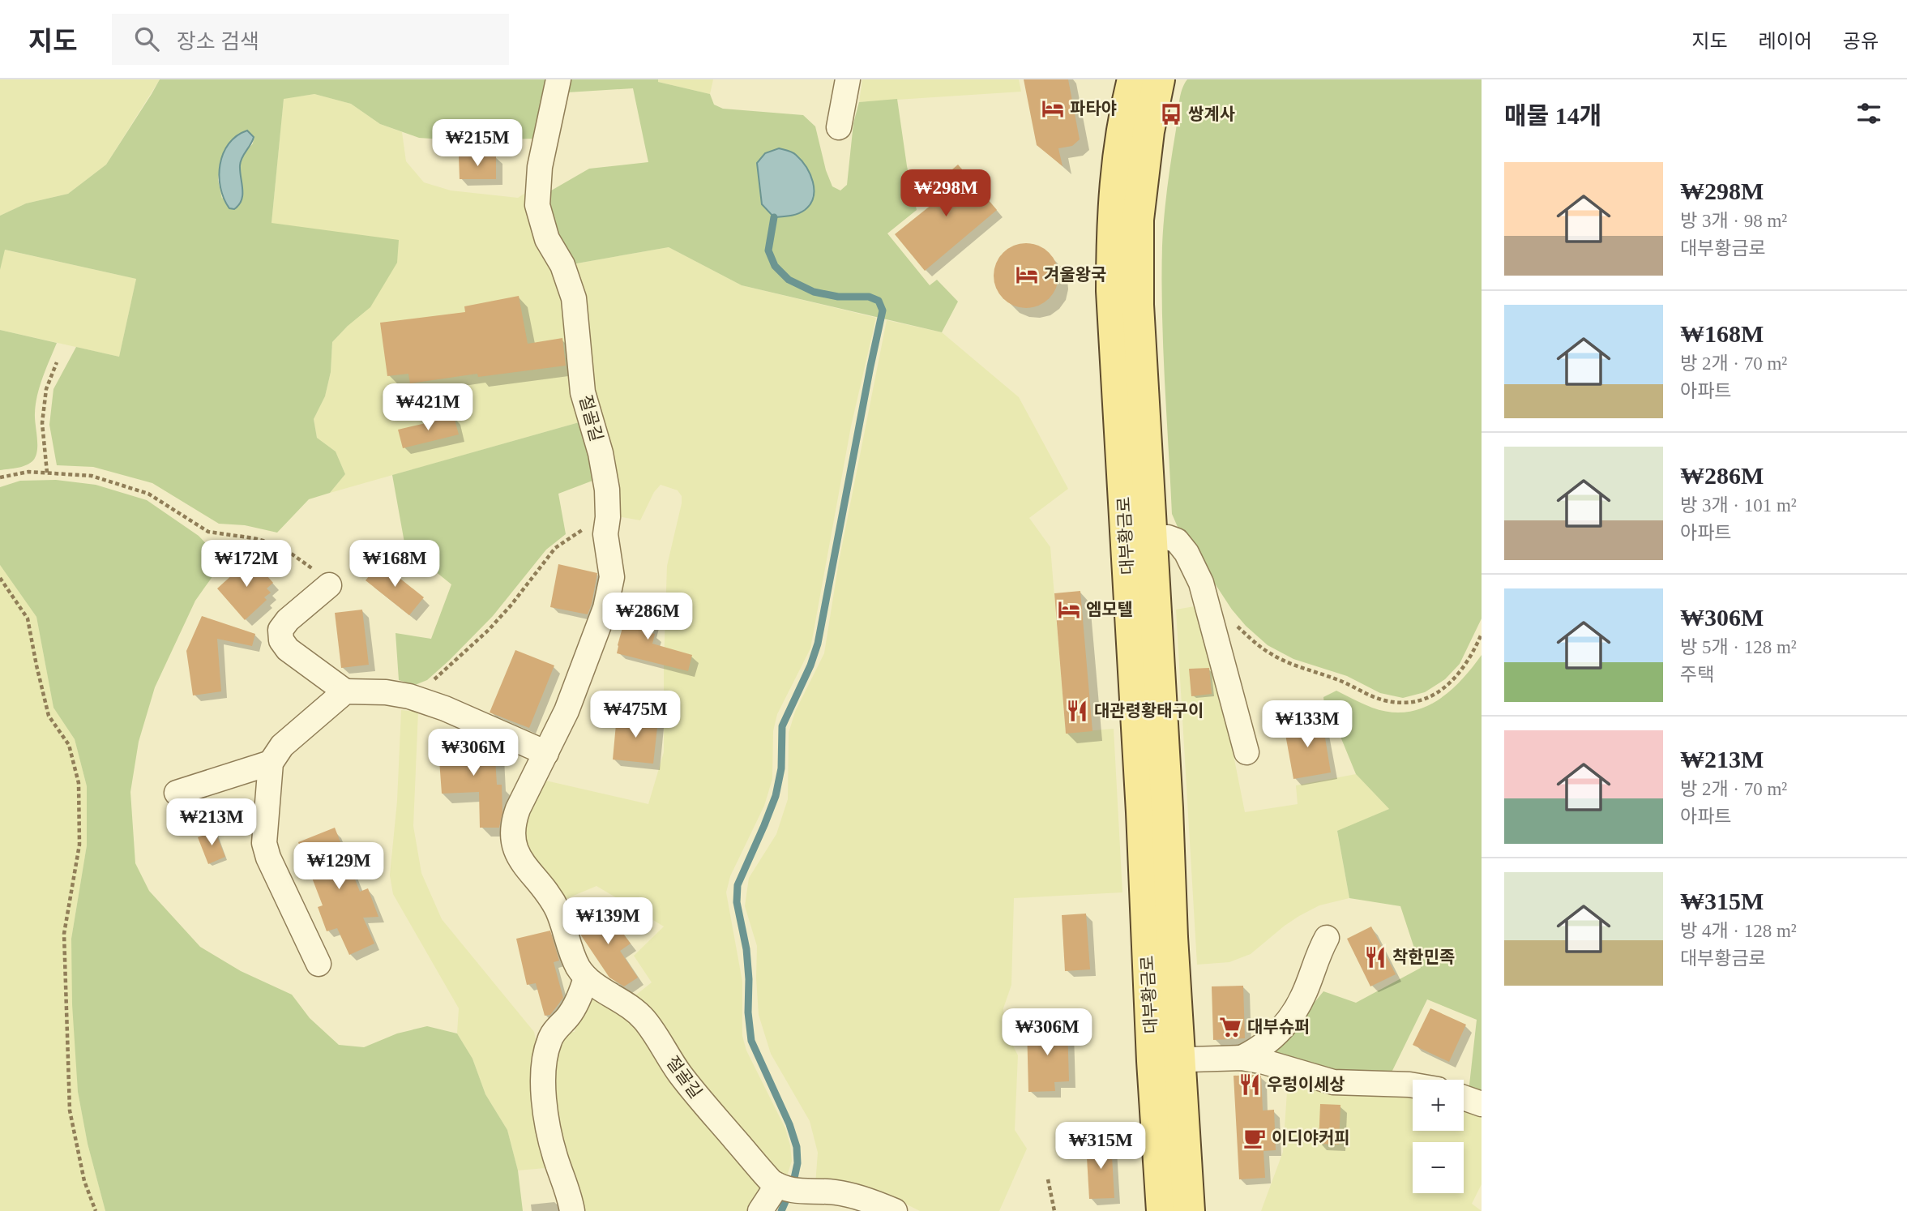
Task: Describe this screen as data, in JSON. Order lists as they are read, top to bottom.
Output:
{
  "streets": {
    "main road": ["대부황금로"],
    "lane": ["절골길"]
  },
  "places": {
    "hotel": ["파타야", "겨울왕국", "엠모텔"],
    "bus stop": ["쌍계사"],
    "restaurant": ["대관령황태구이", "착한민족", "우렁이세상"],
    "supermarket": ["대부슈퍼"],
    "cafe": ["이디야커피"]
  },
  "page": {
    "header": "지도",
    "search": "장소 검색",
    "nav": ["지도", "레이어", "공유"],
    "heading": "매물 14개",
    "price": [
      "₩215M",
      "₩298M",
      "₩421M",
      "₩172M",
      "₩168M",
      "₩286M",
      "₩475M",
      "₩133M",
      "₩306M",
      "₩213M",
      "₩129M",
      "₩139M",
      "₩306M",
      "₩315M"
    ],
    "list": [
      {
        "name": "₩298M",
        "note": "방 3개 · 98 m² · 대부황금로"
      },
      {
        "name": "₩168M",
        "note": "방 2개 · 70 m² · 아파트"
      },
      {
        "name": "₩286M",
        "note": "방 3개 · 101 m² · 아파트"
      },
      {
        "name": "₩306M",
        "note": "방 5개 · 128 m² · 주택"
      },
      {
        "name": "₩213M",
        "note": "방 2개 · 70 m² · 아파트"
      },
      {
        "name": "₩315M",
        "note": "방 4개 · 128 m² · 대부황금로"
      }
    ],
    "map_buttons": ["+", "−"]
  }
}
